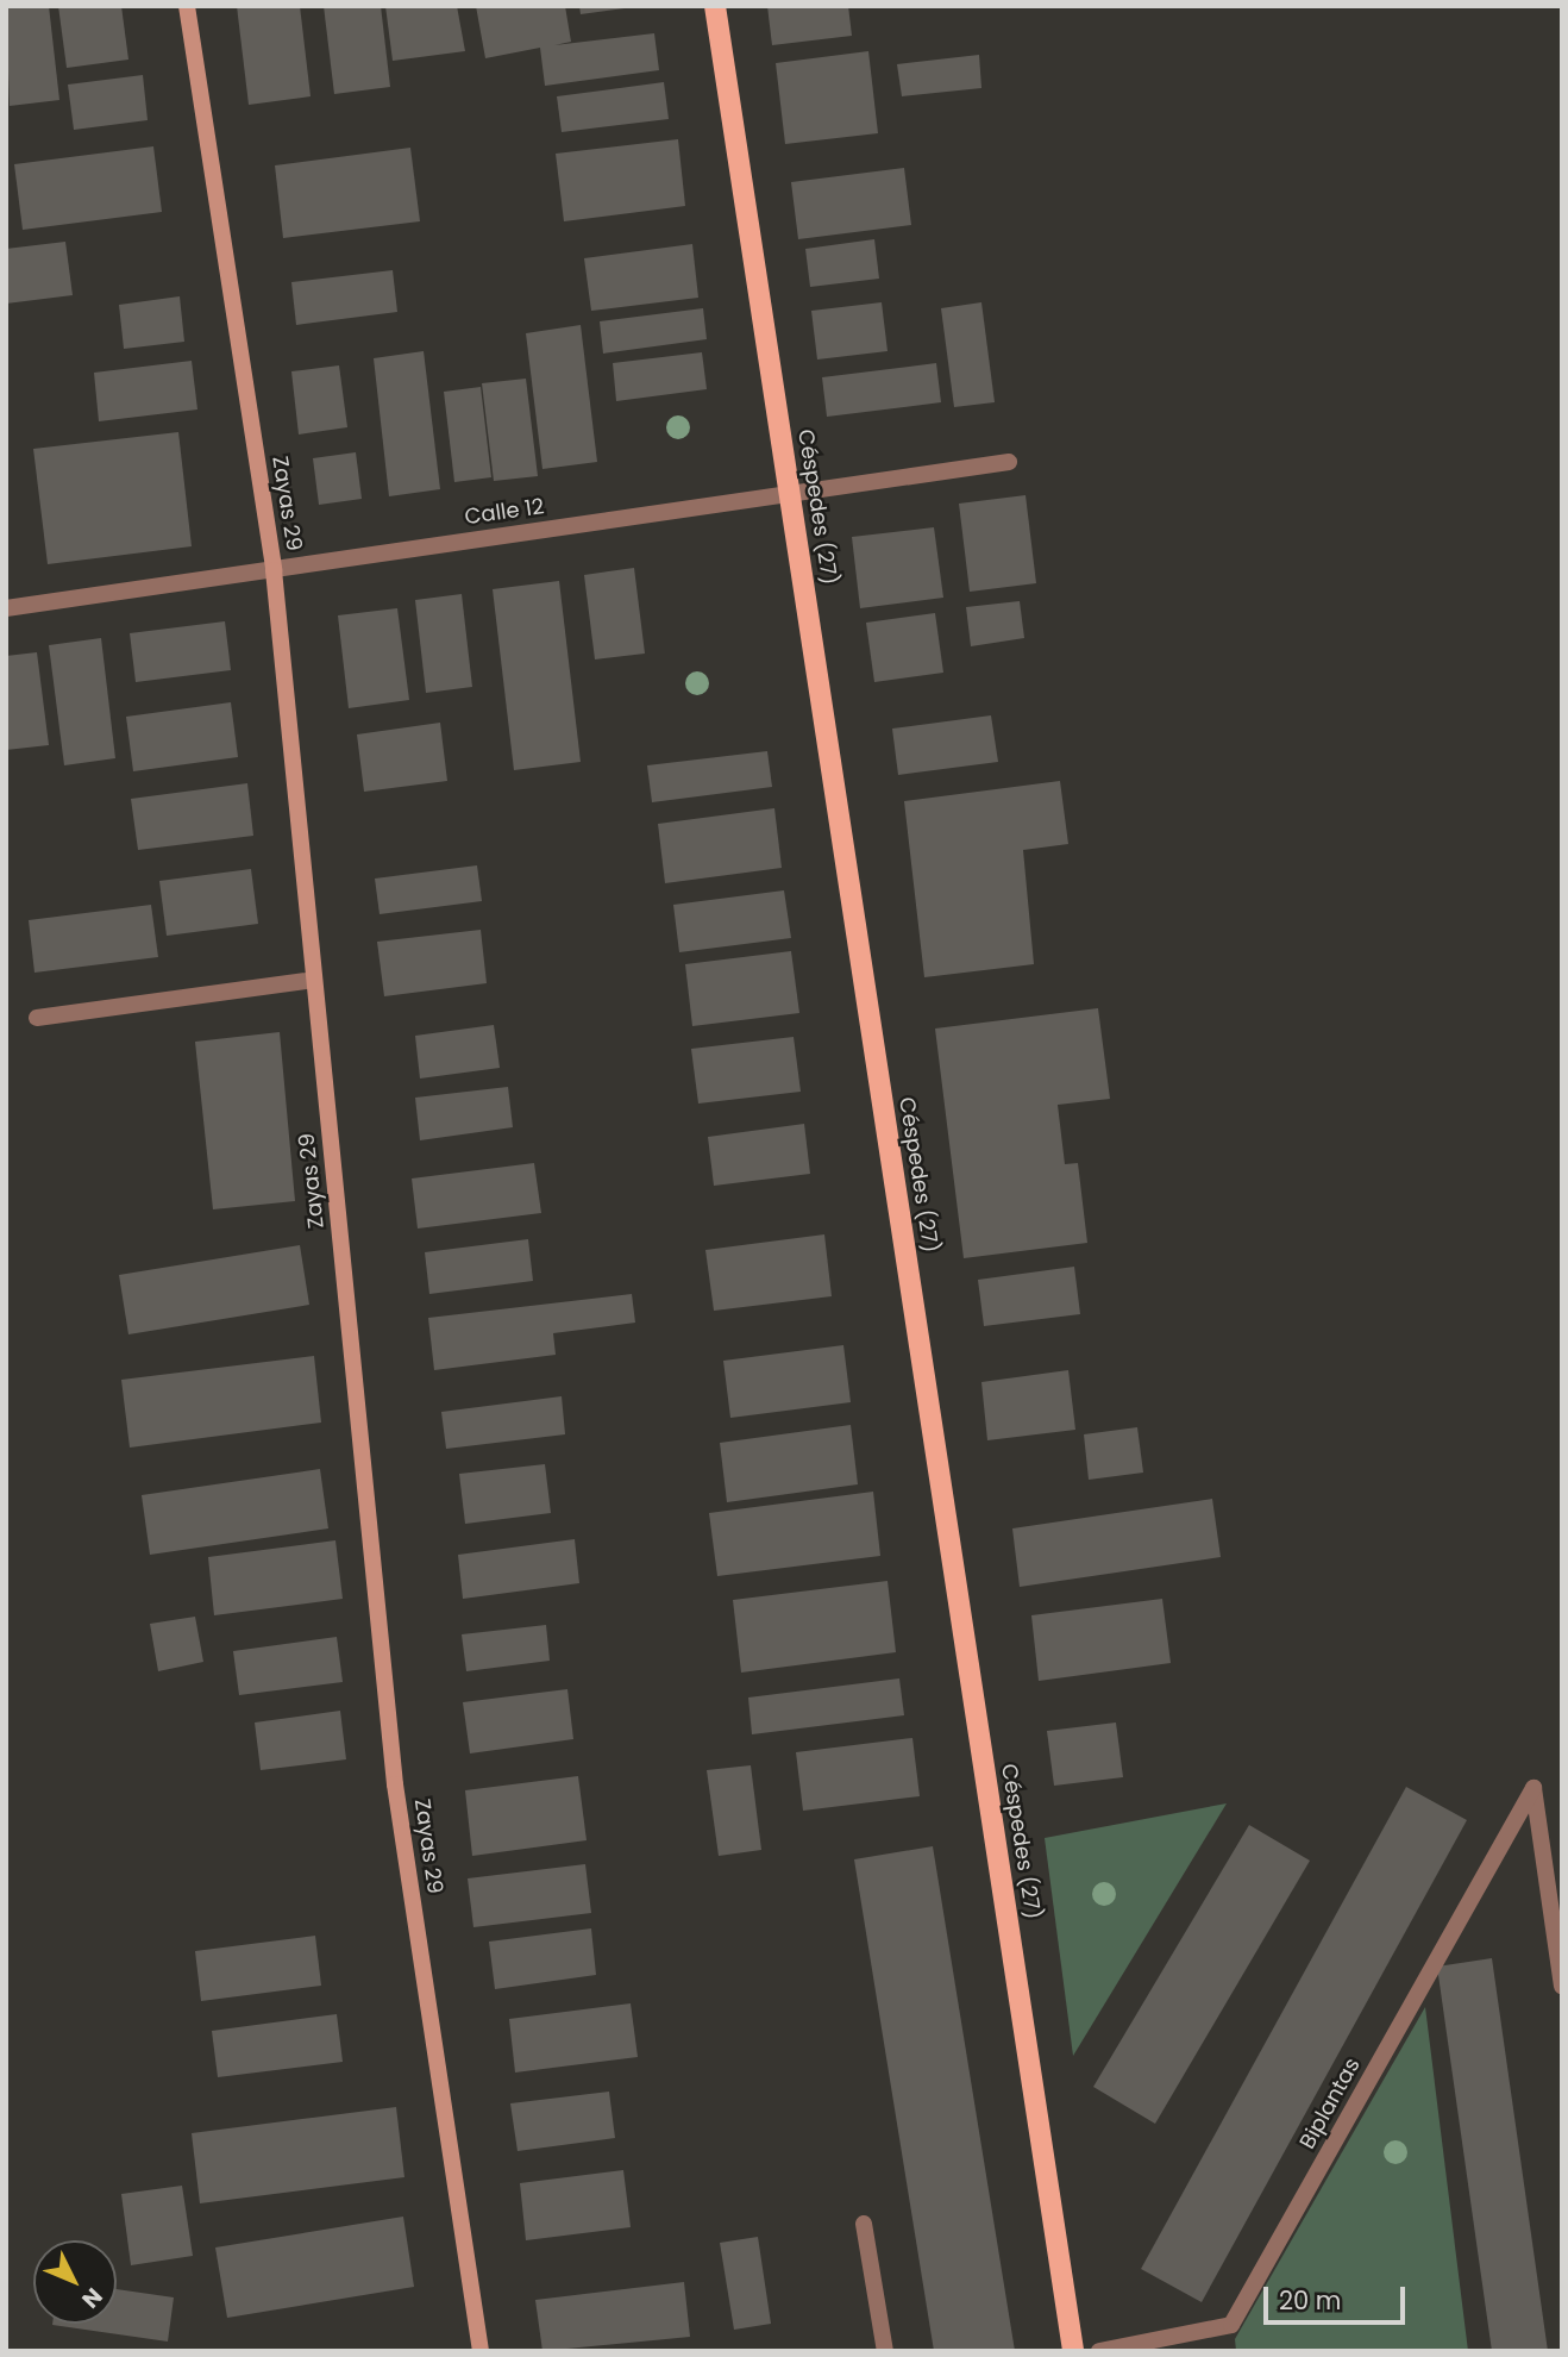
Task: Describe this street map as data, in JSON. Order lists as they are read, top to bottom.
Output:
{
  "streets": {
    "main road": ["Céspedes (27)"],
    "street": ["Zayas 29", "Calle 12", "Biplantas"]
  },
  "crossings": [
    ["Zayas 29", "Calle 12"],
    ["Céspedes (27)", "Calle 12"]
  ],
  "scale_bar": "20 m",
  "north": "bottom right"
}
